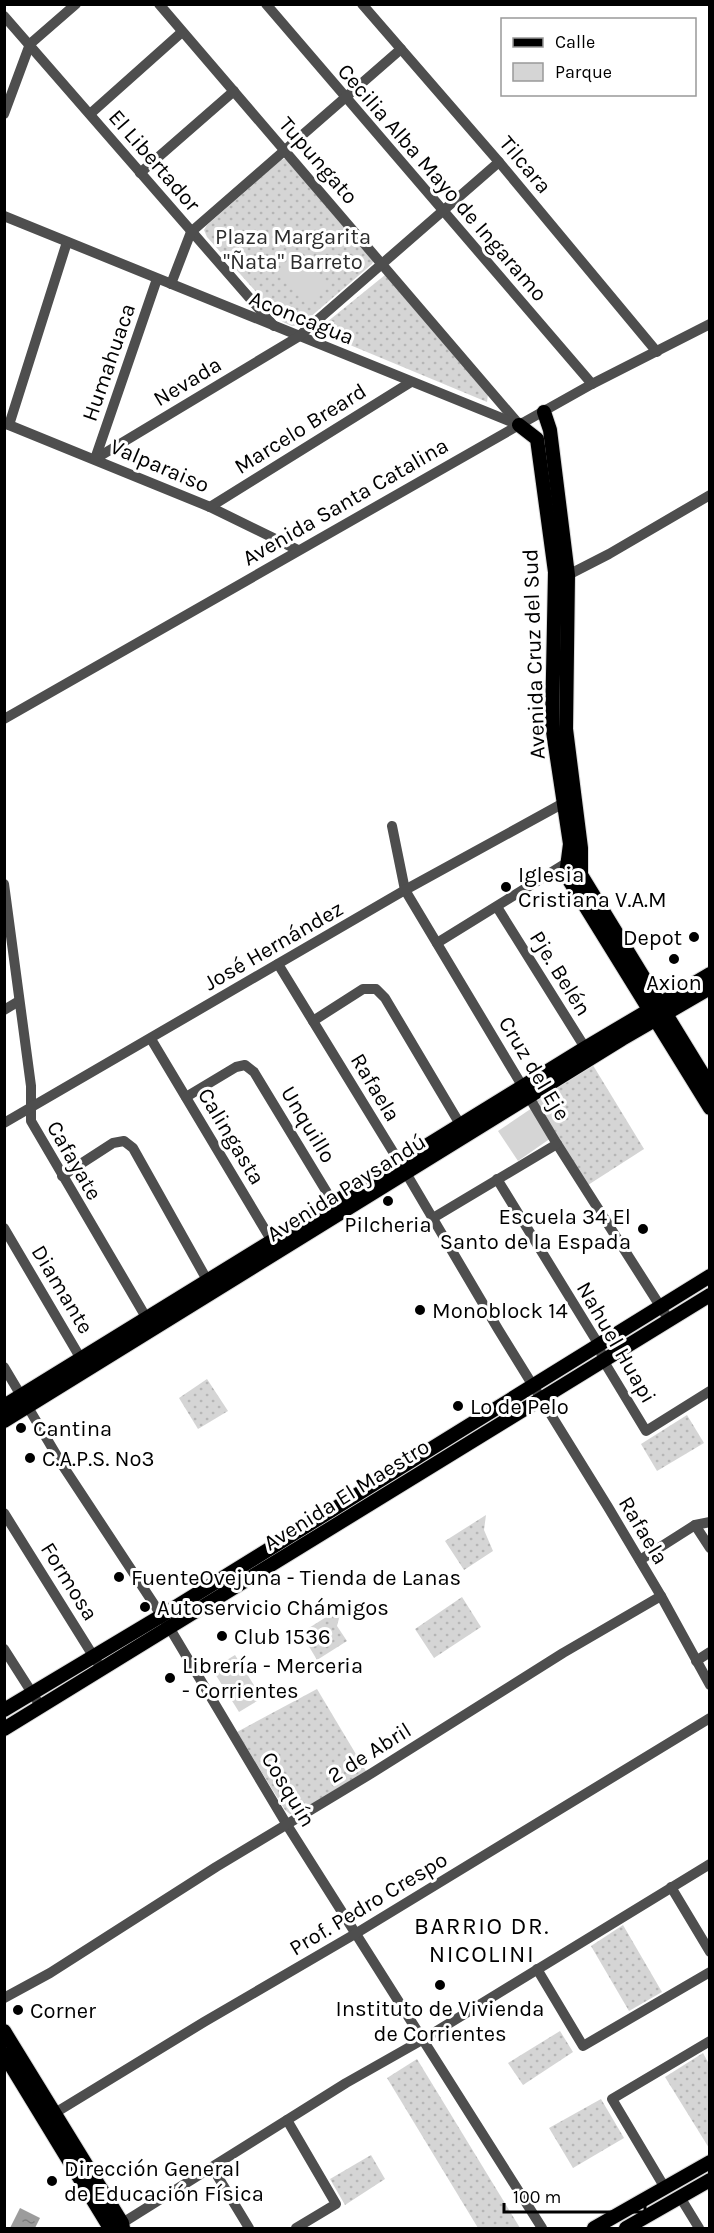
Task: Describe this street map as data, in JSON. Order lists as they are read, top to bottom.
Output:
{
  "streets": {
    "main road": ["Avenida Cruz del Sud", "Avenida Paysandú", "Avenida El Maestro"],
    "street": [
      "El Libertador",
      "Tupungato",
      "Tilcara",
      "Cecilia Alba Mayo de Ingaramo",
      "Aconcagua",
      "Humahuaca",
      "Nevada",
      "Marcelo Breard",
      "Valparaiso",
      "Avenida Santa Catalina",
      "José Hernández",
      "Pje. Belén",
      "Cruz del Eje",
      "Rafaela",
      "Unquillo",
      "Calingasta",
      "Cafayate",
      "Diamante",
      "Nahuel Huapi",
      "Formosa",
      "2 de Abril",
      "Cosquín",
      "Prof. Pedro Crespo"
    ]
  },
  "crossings": [
    ["El Libertador", "Aconcagua"],
    ["Tupungato", "Aconcagua"],
    ["Tupungato", "Nevada"],
    ["Tupungato", "Avenida Santa Catalina"],
    ["Tupungato", "Avenida Cruz del Sud"],
    ["Tilcara", "Nevada"],
    ["Tilcara", "Avenida Santa Catalina"],
    ["Cecilia Alba Mayo de Ingaramo", "Nevada"],
    ["Cecilia Alba Mayo de Ingaramo", "Avenida Santa Catalina"],
    ["Aconcagua", "Humahuaca"],
    ["Aconcagua", "Nevada"],
    ["Aconcagua", "Marcelo Breard"],
    ["Aconcagua", "Avenida Santa Catalina"],
    ["Aconcagua", "Avenida Cruz del Sud"],
    ["Humahuaca", "Nevada"],
    ["Humahuaca", "Valparaiso"],
    ["Nevada", "Valparaiso"],
    ["Marcelo Breard", "Valparaiso"],
    ["Valparaiso", "Avenida Santa Catalina"],
    ["Avenida Santa Catalina", "Avenida Cruz del Sud"],
    ["Avenida Cruz del Sud", "José Hernández"],
    ["Avenida Cruz del Sud", "Avenida Paysandú"],
    ["José Hernández", "Cruz del Eje"],
    ["José Hernández", "Rafaela"],
    ["José Hernández", "Calingasta"],
    ["José Hernández", "Cafayate"],
    ["Pje. Belén", "Avenida Paysandú"],
    ["Cruz del Eje", "Avenida Paysandú"],
    ["Cruz del Eje", "Avenida El Maestro"],
    ["Rafaela", "Avenida Paysandú"],
    ["Rafaela", "Avenida El Maestro"],
    ["Rafaela", "2 de Abril"],
    ["Unquillo", "Calingasta"],
    ["Unquillo", "Avenida Paysandú"],
    ["Calingasta", "Avenida Paysandú"],
    ["Cafayate", "Avenida Paysandú"],
    ["Avenida Paysandú", "Diamante"],
    ["Avenida Paysandú", "Cosquín"],
    ["Nahuel Huapi", "Avenida El Maestro"],
    ["Avenida El Maestro", "Formosa"],
    ["Avenida El Maestro", "Cosquín"],
    ["2 de Abril", "Cosquín"],
    ["Cosquín", "Prof. Pedro Crespo"]
  ],
  "districts": ["BARRIO DR. NICOLINI"],
  "parks": ["Plaza Margarita \"Ñata\" Barreto"],
  "places": [
    "Iglesia Cristiana V.A.M",
    "Depot",
    "Axion",
    "Pilcheria",
    "Escuela 34 El Santo de la Espada",
    "Monoblock 14",
    "Lo de Pelo",
    "Cantina",
    "C.A.P.S. Nº3",
    "FuenteOvejuna - Tienda de Lanas",
    "Autoservicio Chámigos",
    "Club 1536",
    "Librería - Merceria - Corrientes",
    "Instituto de Vivienda de Corrientes",
    "Corner",
    "Dirección General de Educación Física"
  ],
  "legend": ["Calle", "Parque"],
  "scale_bar": "100 m"
}
